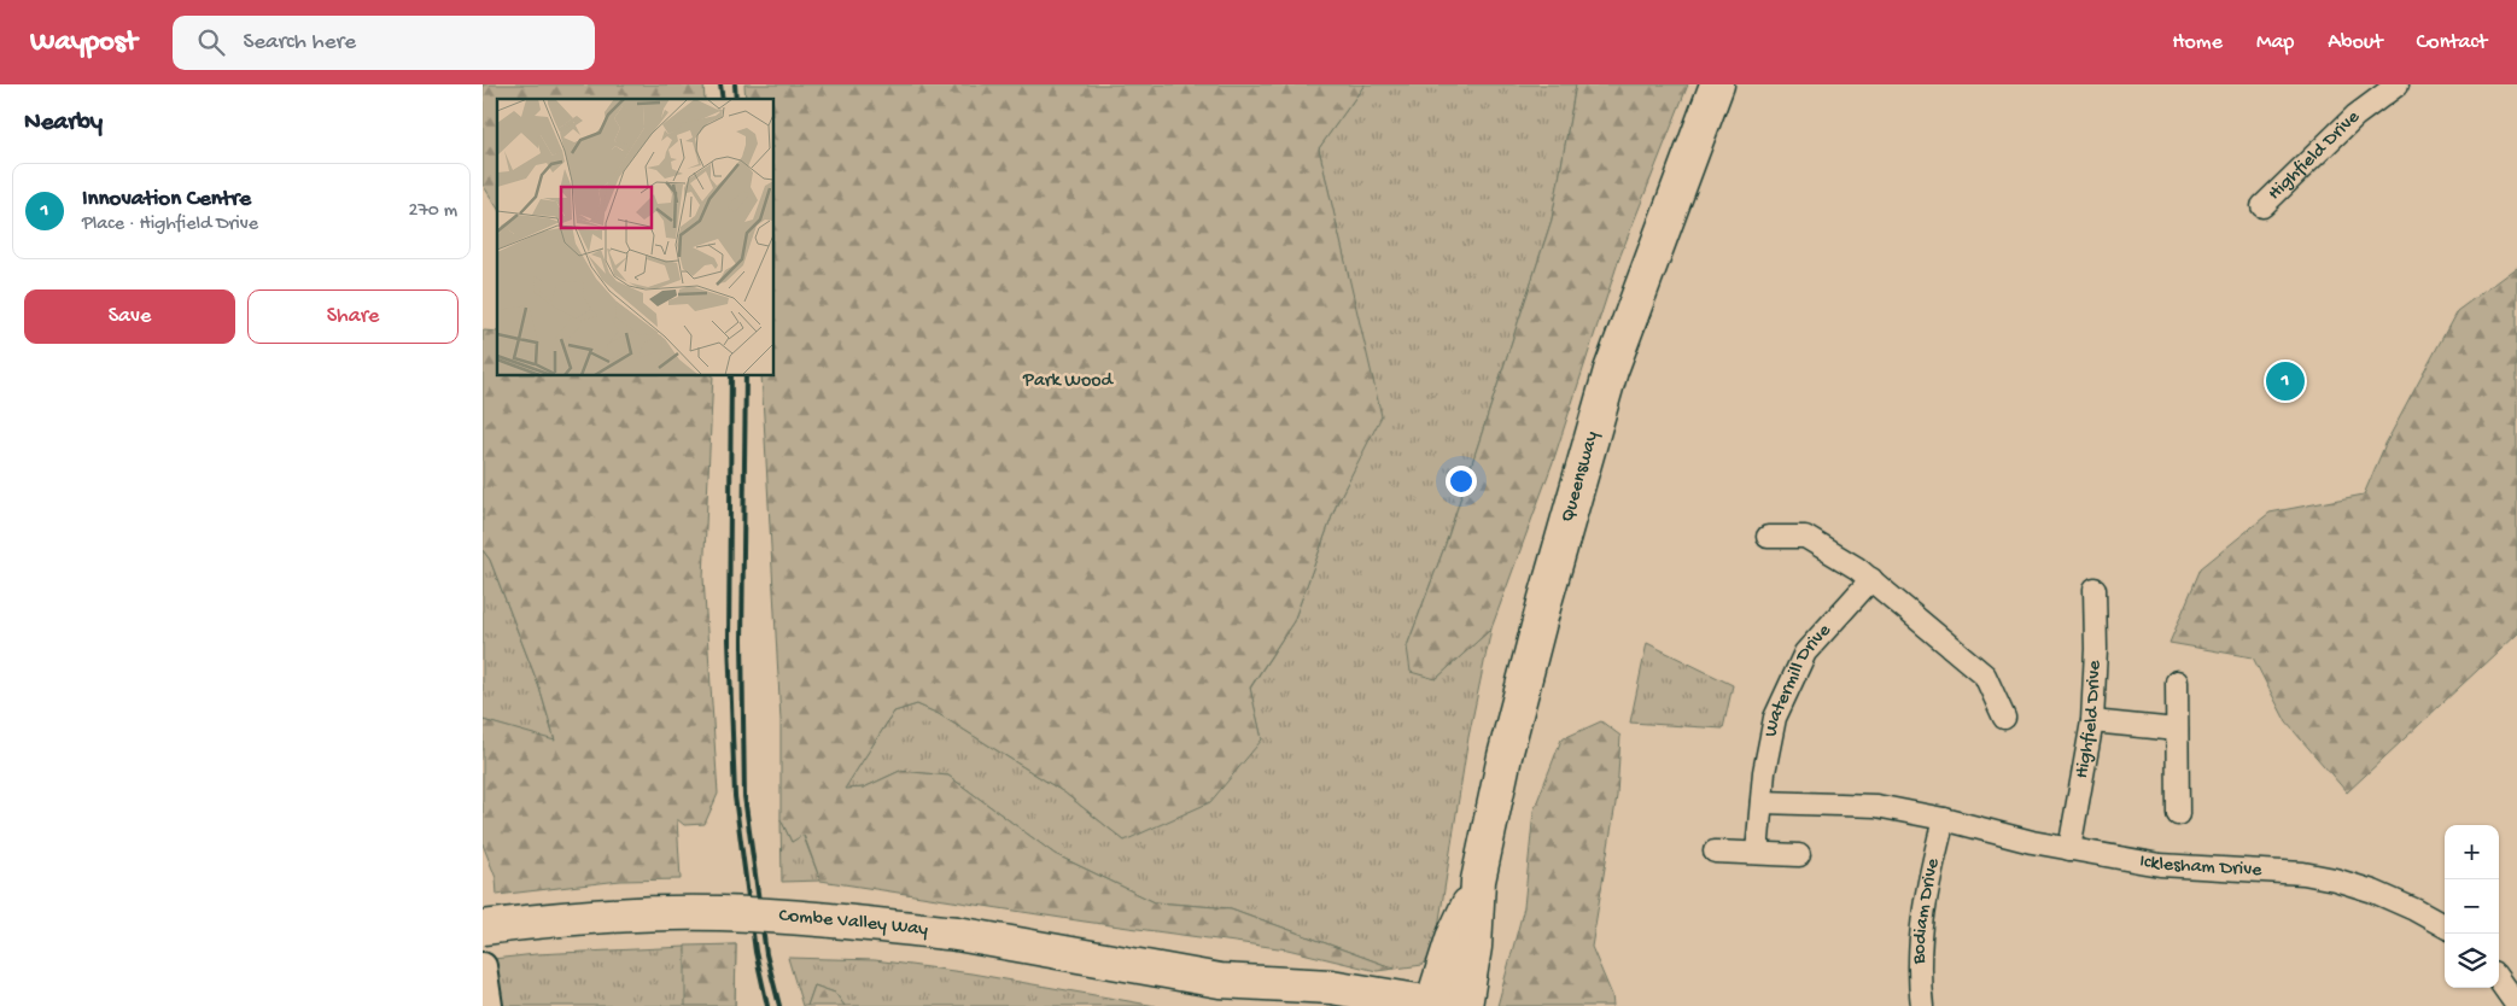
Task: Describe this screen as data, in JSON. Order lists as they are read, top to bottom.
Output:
{
  "streets": {
    "main road": ["Queensway", "Combe Valley Way"],
    "street": [
      "Highfield Drive",
      "Watermill Drive",
      "Icklesham Drive",
      "Bodiam Drive"
    ]
  },
  "crossings": [
    ["Highfield Drive", "Icklesham Drive"],
    ["Queensway", "Combe Valley Way"],
    ["Icklesham Drive", "Bodiam Drive"]
  ],
  "parks": ["Park Wood"],
  "page": {
    "header": "Waypost",
    "search": "Search here",
    "nav": [
      "Home",
      "Map",
      "About",
      "Contact"
    ],
    "heading": "Nearby",
    "list": [
      {
        "mark": "1",
        "name": "Innovation Centre",
        "note": "Place · Highfield Drive",
        "value": "270 m"
      }
    ],
    "buttons": ["Save", "Share"],
    "pins": "1",
    "map_buttons": ["+", "−"]
  }
}
